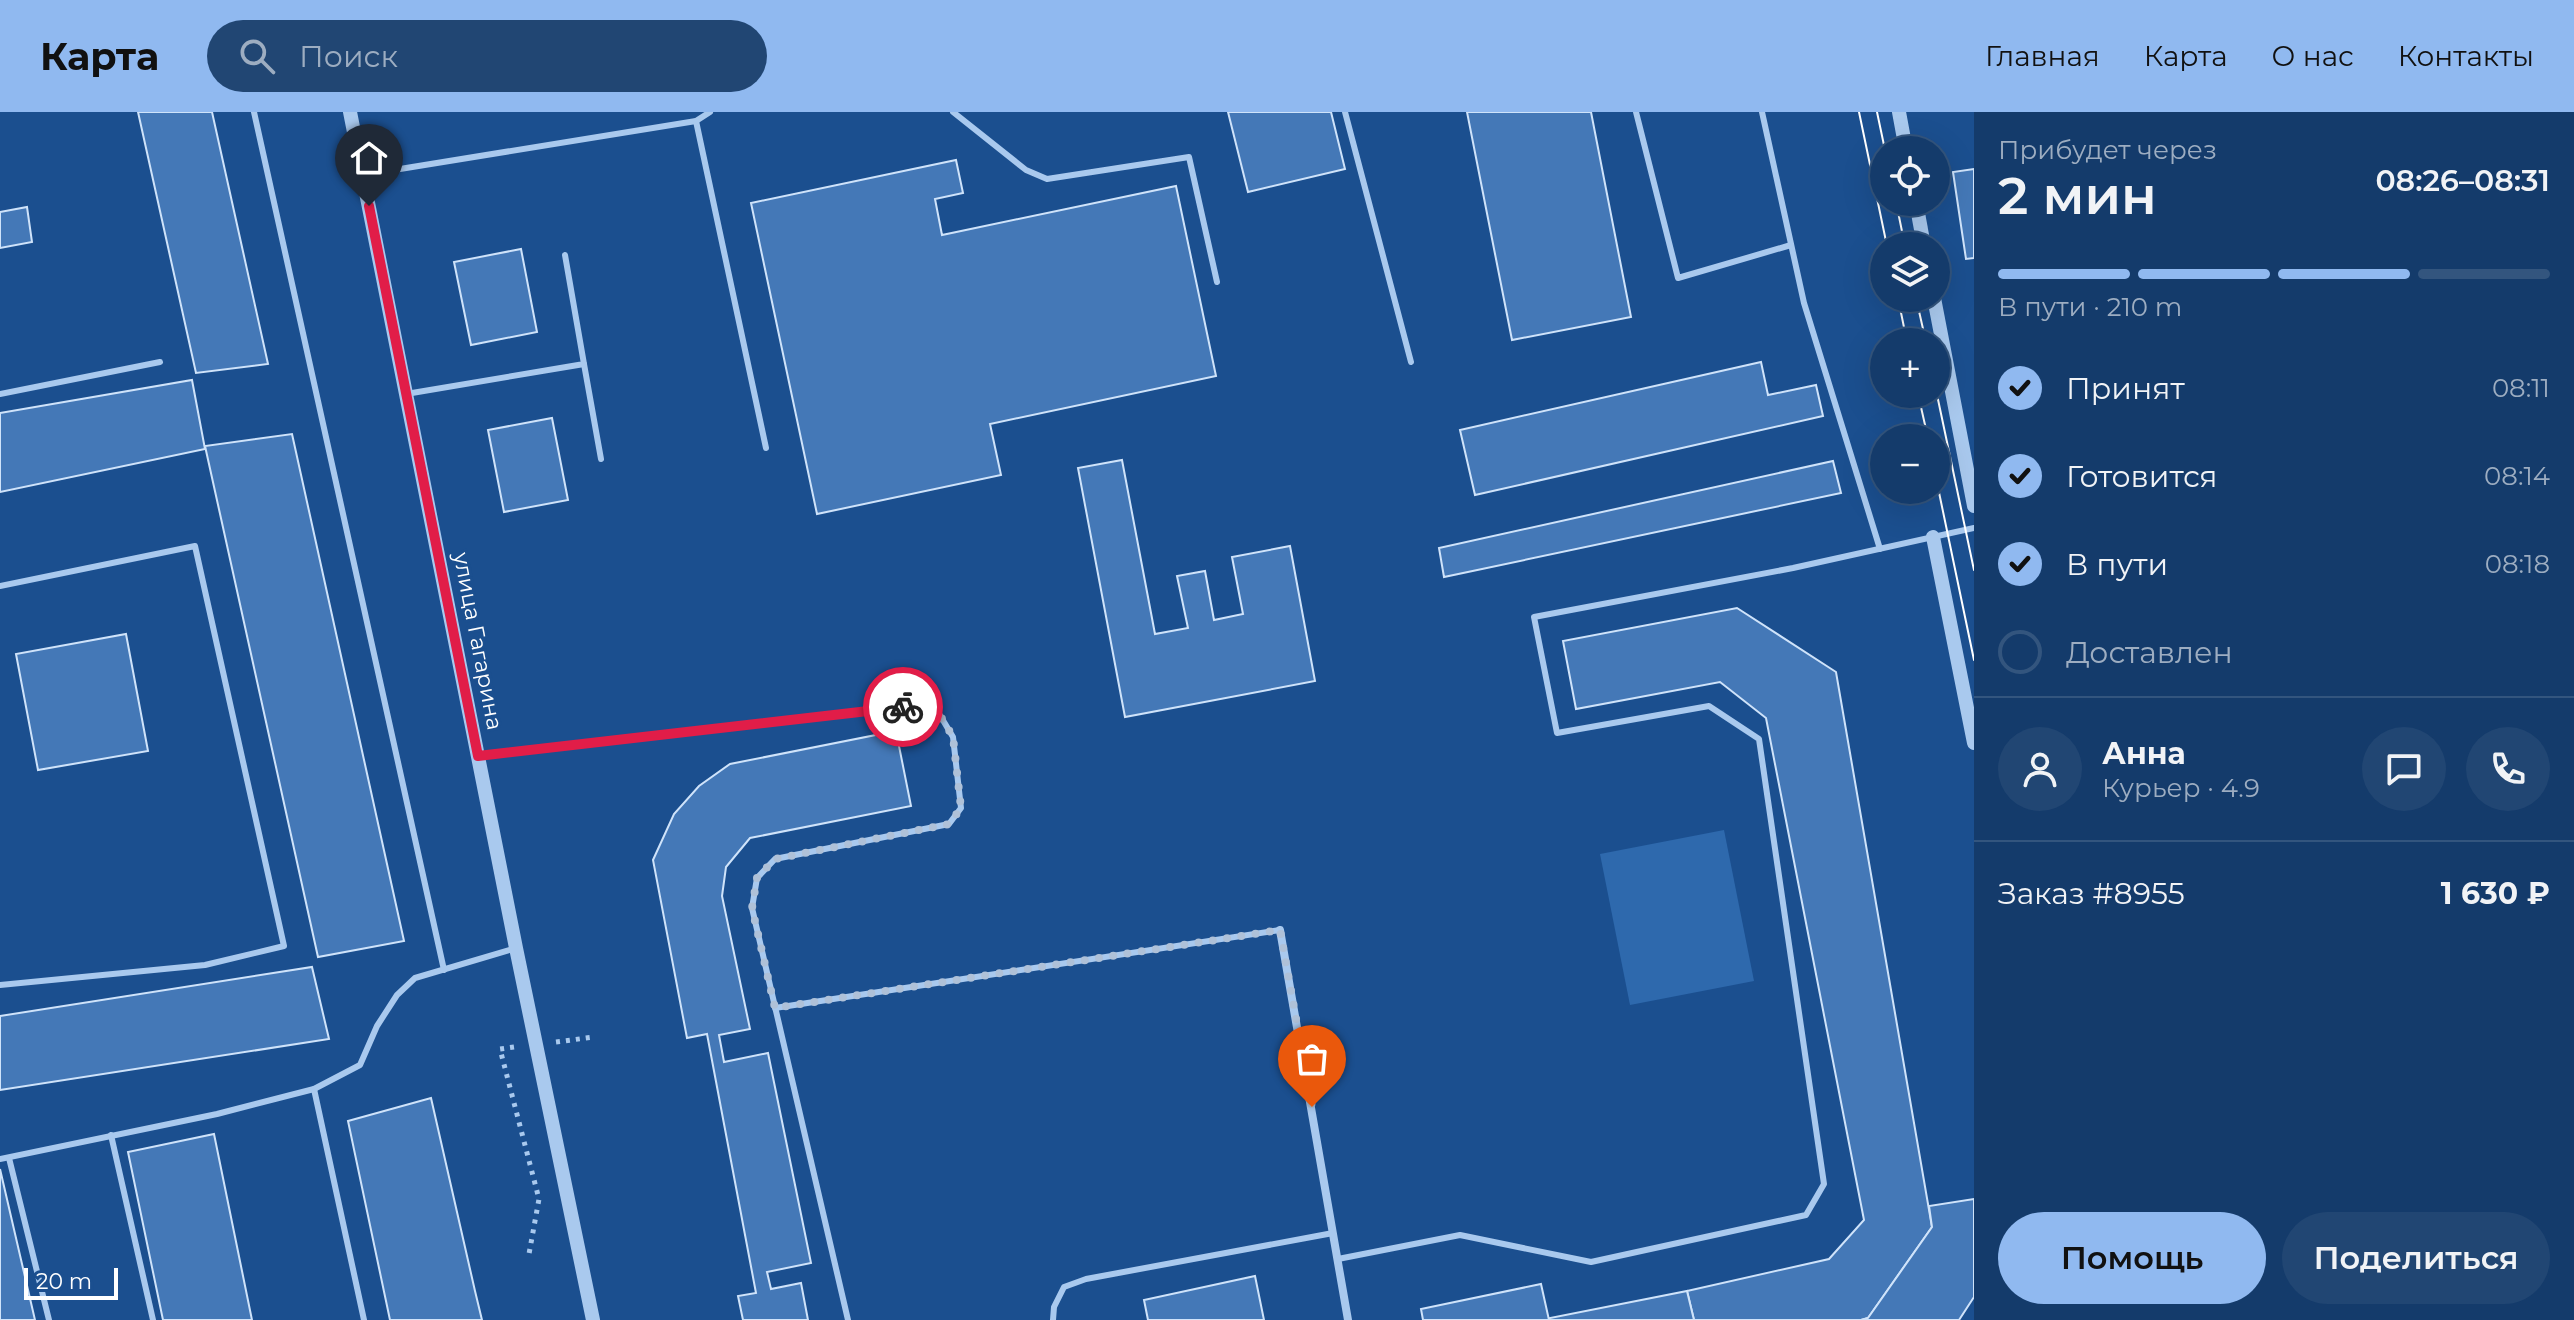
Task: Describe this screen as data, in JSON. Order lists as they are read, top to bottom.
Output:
{
  "streets": {
    "street": ["улица Гагарина"]
  },
  "scale_bar": "20 m",
  "page": {
    "header": "Карта",
    "search": "Поиск",
    "nav": [
      "Главная",
      "Карта",
      "О нас",
      "Контакты"
    ],
    "heading": ["2 мин", "Прибудет через", "08:26–08:31"],
    "panel": [
      "Анна",
      "Курьер · 4.9",
      "Заказ #8955",
      "1 630 ₽"
    ],
    "map_buttons": ["+", "−"],
    "bar": "В пути · 210 m",
    "list": [
      ["Принят", "08:11"],
      ["Готовится", "08:14"],
      ["В пути", "08:18"],
      "Доставлен"
    ],
    "buttons": ["Помощь", "Поделиться"],
    "scale": "20 m"
  }
}
